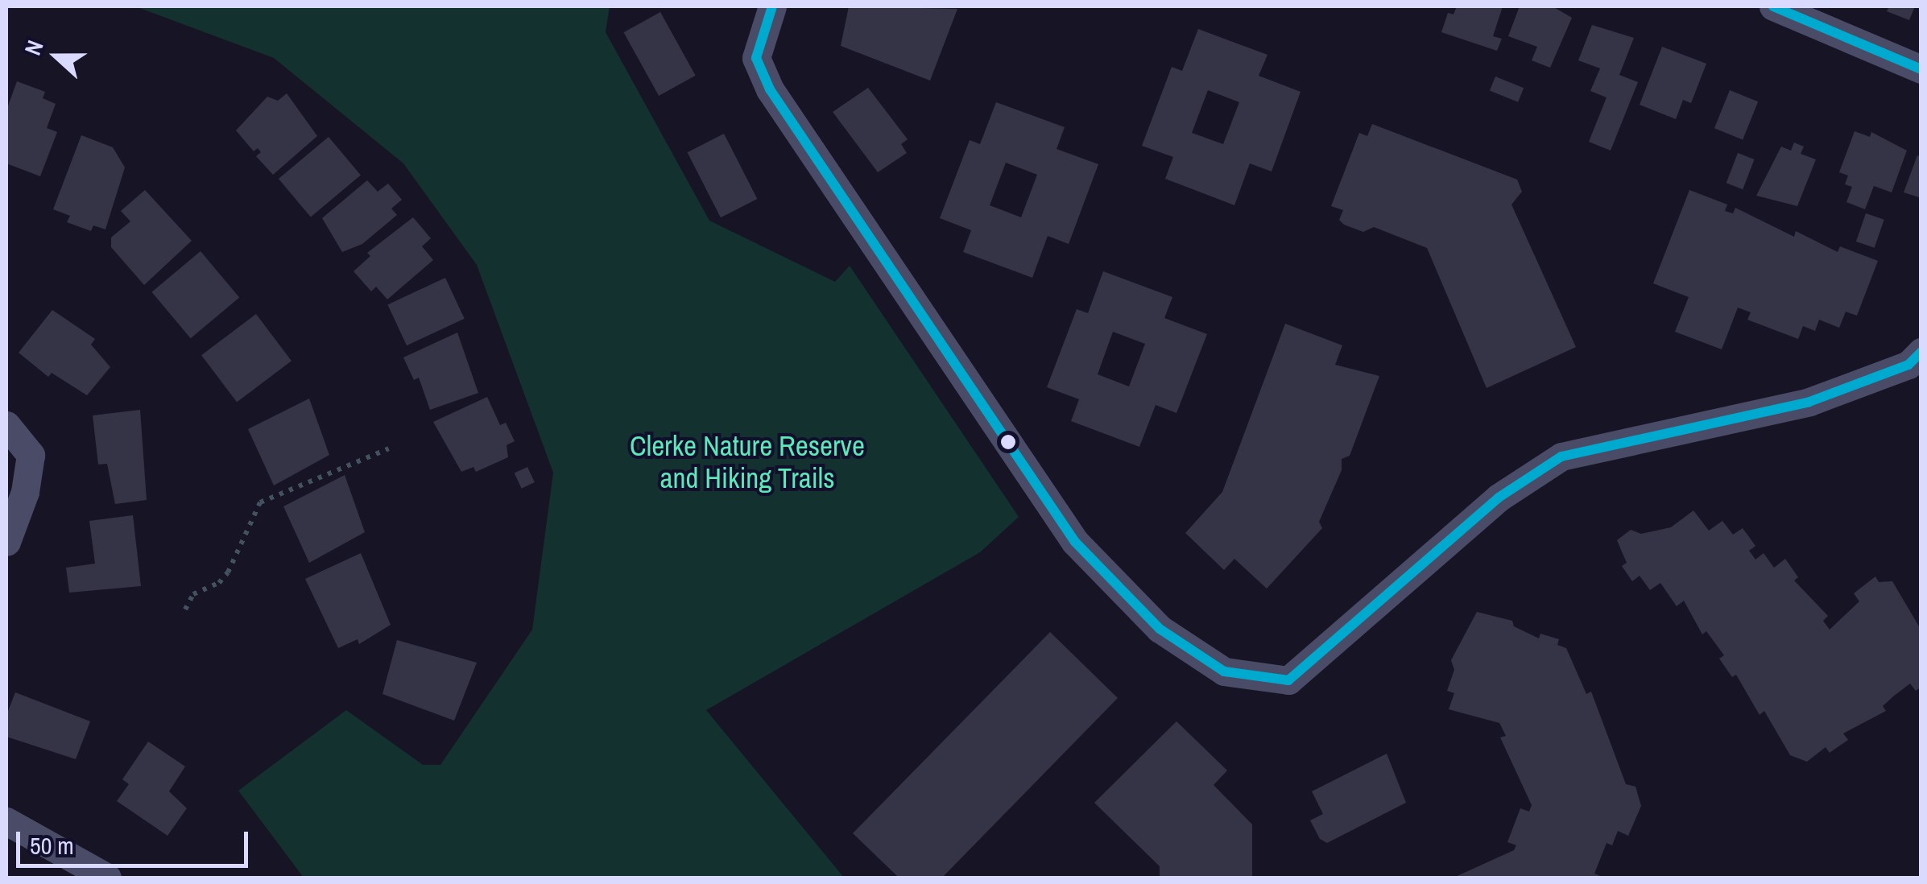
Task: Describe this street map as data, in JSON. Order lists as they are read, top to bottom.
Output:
{
  "parks": ["Clerke Nature Reserve and Hiking Trails"],
  "scale_bar": "50 m",
  "north": "left"
}
